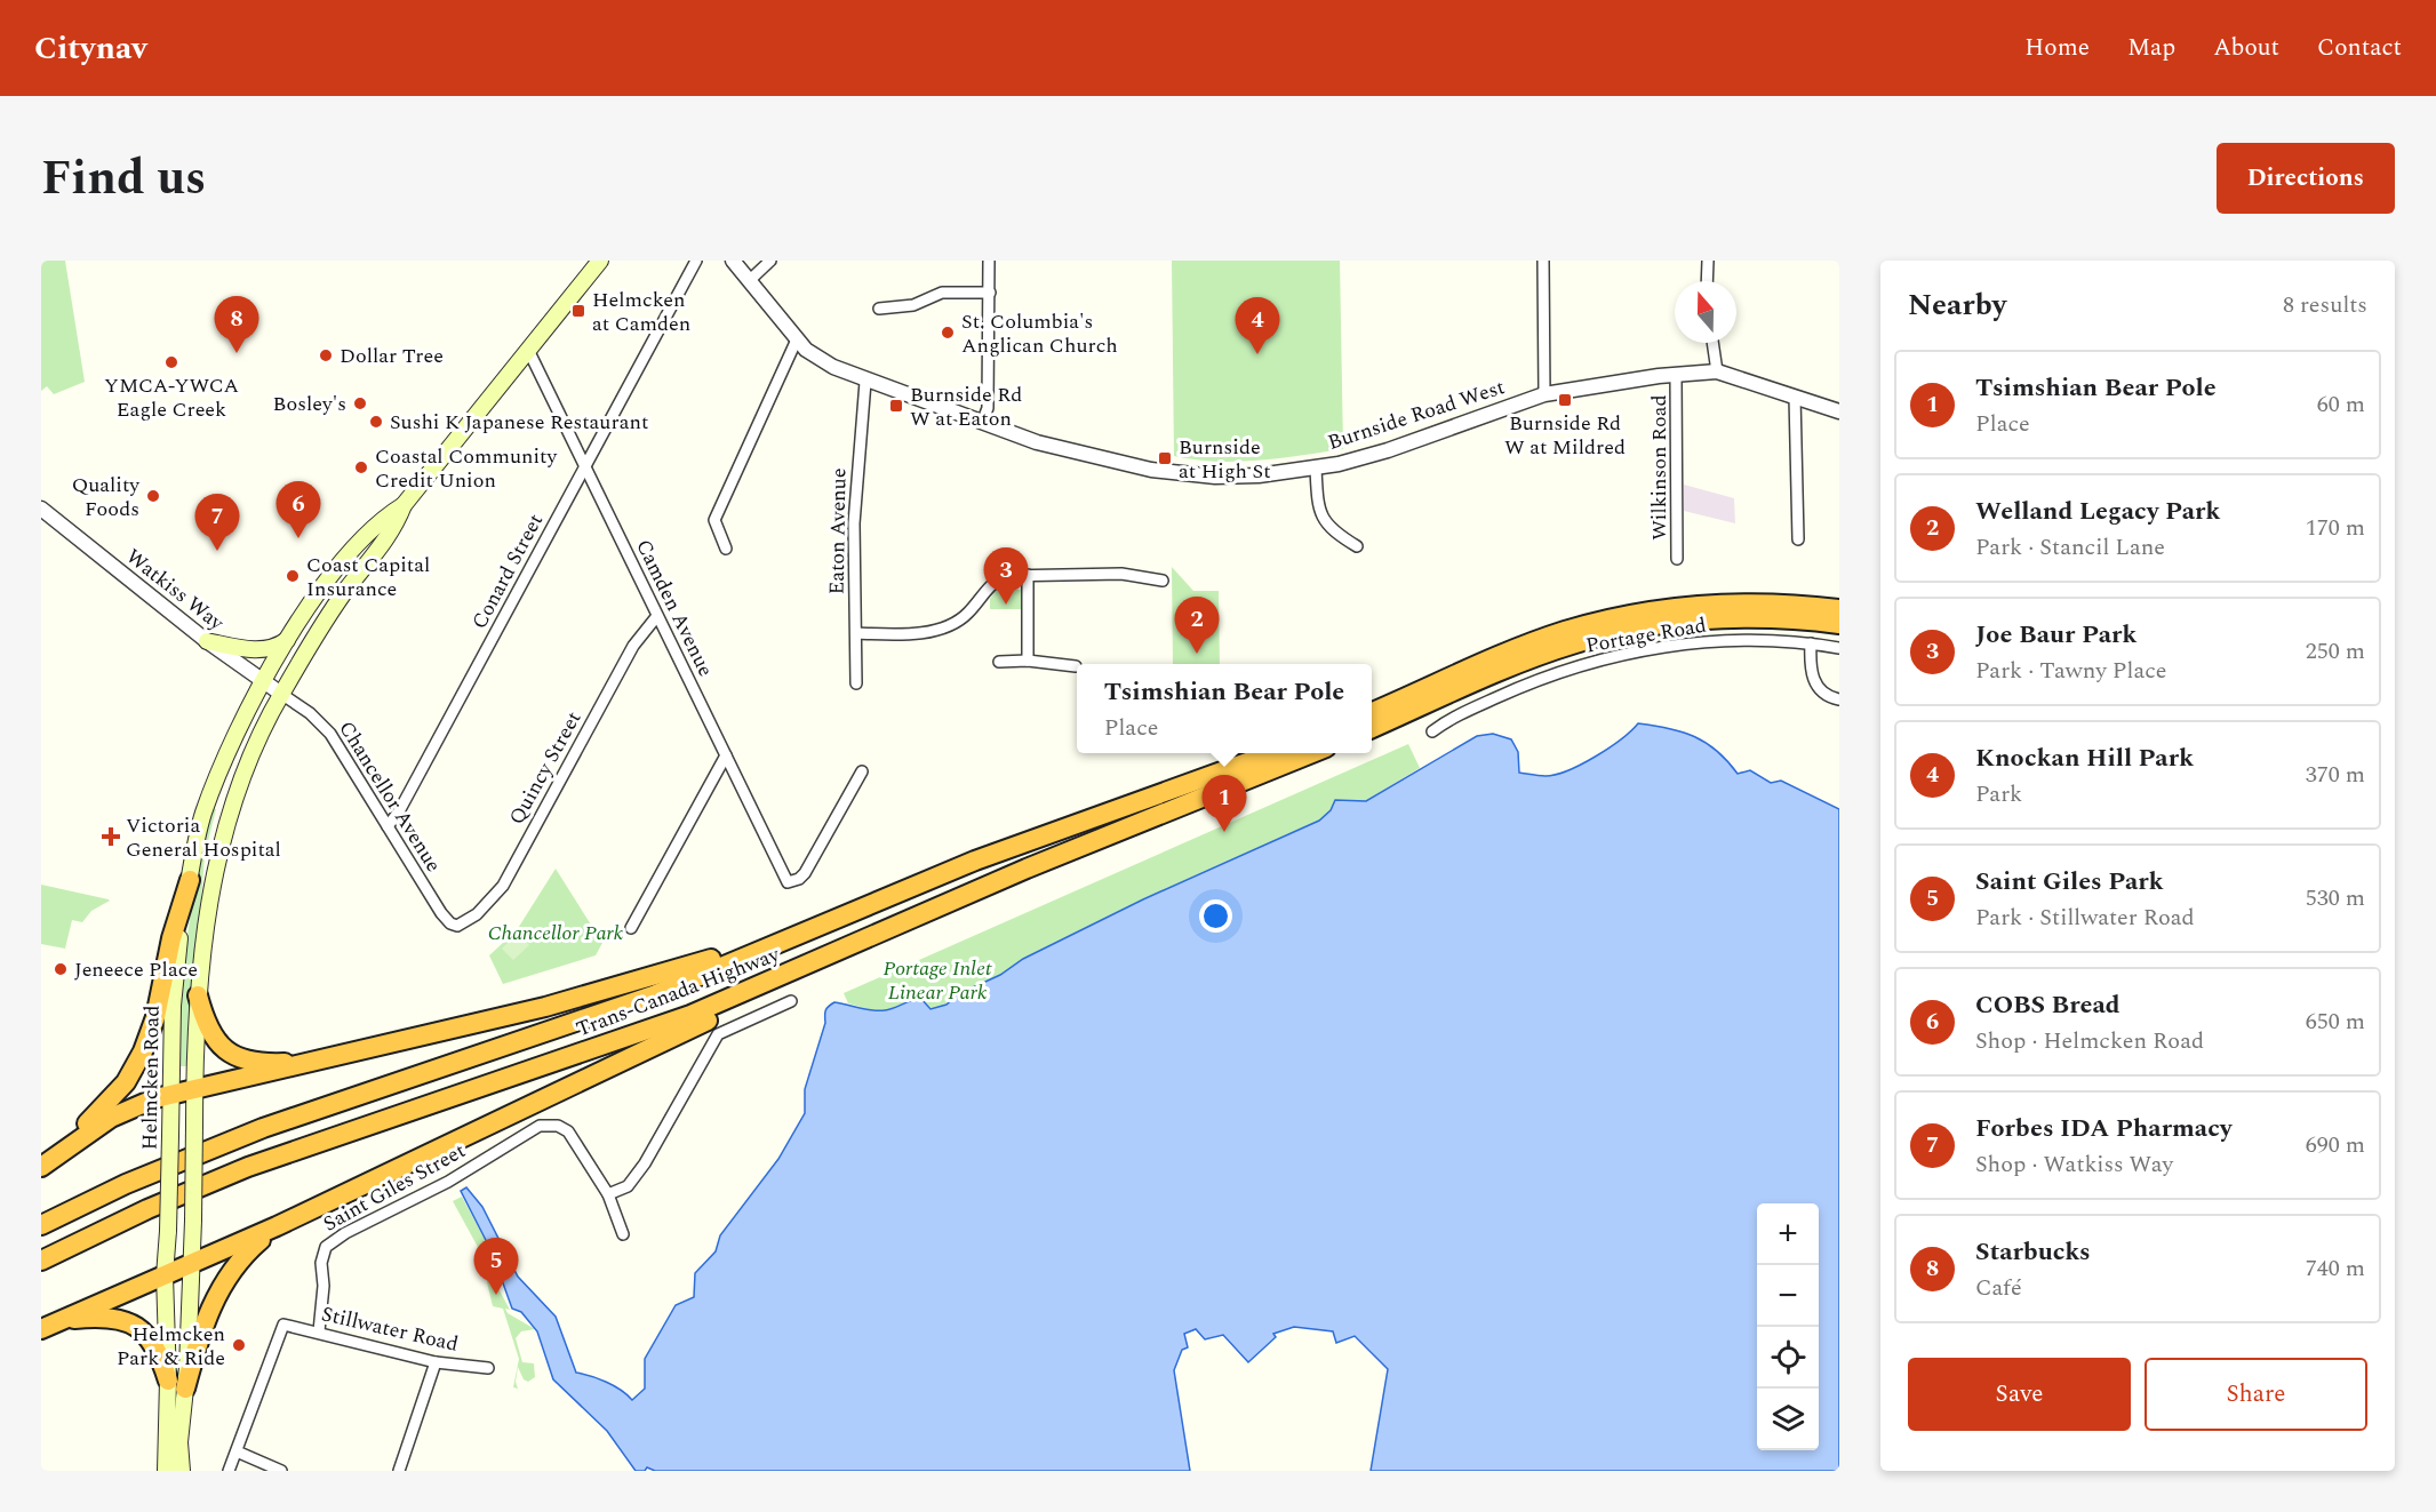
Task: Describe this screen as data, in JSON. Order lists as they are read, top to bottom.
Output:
{
  "streets": {
    "highway": ["Trans-Canada Highway"],
    "main road": ["Helmcken Road"],
    "street": [
      "Burnside Road West",
      "Wilkinson Road",
      "Eaton Avenue",
      "Conard Street",
      "Watkiss Way",
      "Camden Avenue",
      "Portage Road",
      "Quincy Street",
      "Chancellor Avenue",
      "Saint Giles Street",
      "Stillwater Road"
    ]
  },
  "crossings": [
    ["Burnside Road West", "Wilkinson Road"],
    ["Burnside Road West", "Eaton Avenue"],
    ["Conard Street", "Camden Avenue"],
    ["Conard Street", "Chancellor Avenue"],
    ["Watkiss Way", "Chancellor Avenue"],
    ["Watkiss Way", "Helmcken Road"],
    ["Camden Avenue", "Quincy Street"],
    ["Camden Avenue", "Helmcken Road"],
    ["Quincy Street", "Chancellor Avenue"],
    ["Chancellor Avenue", "Helmcken Road"],
    ["Saint Giles Street", "Stillwater Road"]
  ],
  "parks": ["Chancellor Park", "Portage Inlet Linear Park"],
  "places": {
    "transit": [
      "Helmcken at Camden",
      "Burnside Rd W at Mildred",
      "Burnside Rd W at Eaton",
      "Burnside at High St"
    ],
    "other": [
      "St. Columbia's Anglican Church",
      "Dollar Tree",
      "YMCA-YWCA Eagle Creek",
      "Bosley's",
      "Sushi K Japanese Restaurant",
      "Coastal Community Credit Union",
      "Quality Foods",
      "Coast Capital Insurance",
      "Jeneece Place",
      "Helmcken Park & Ride"
    ],
    "health": ["Victoria General Hospital"]
  },
  "north": "top",
  "page": {
    "header": "Citynav",
    "nav": [
      "Home",
      "Map",
      "About",
      "Contact"
    ],
    "title": "Find us",
    "buttons": [
      "Directions",
      ["Save", "Share"]
    ],
    "heading": ["Nearby", "8 results"],
    "pins": [
      "8",
      "4",
      "6",
      "7",
      "3",
      "2",
      "1",
      "5"
    ],
    "list": [
      {
        "mark": "1",
        "name": "Tsimshian Bear Pole",
        "note": "Place",
        "value": "60 m"
      },
      {
        "mark": "2",
        "name": "Welland Legacy Park",
        "note": "Park · Stancil Lane",
        "value": "170 m"
      },
      {
        "mark": "3",
        "name": "Joe Baur Park",
        "note": "Park · Tawny Place",
        "value": "250 m"
      },
      {
        "mark": "4",
        "name": "Knockan Hill Park",
        "note": "Park",
        "value": "370 m"
      },
      {
        "mark": "5",
        "name": "Saint Giles Park",
        "note": "Park · Stillwater Road",
        "value": "530 m"
      },
      {
        "mark": "6",
        "name": "COBS Bread",
        "note": "Shop · Helmcken Road",
        "value": "650 m"
      },
      {
        "mark": "7",
        "name": "Forbes IDA Pharmacy",
        "note": "Shop · Watkiss Way",
        "value": "690 m"
      },
      {
        "mark": "8",
        "name": "Starbucks",
        "note": "Café",
        "value": "740 m"
      }
    ],
    "popup": ["Tsimshian Bear Pole", "Place"],
    "map_buttons": ["+", "−"]
  }
}
